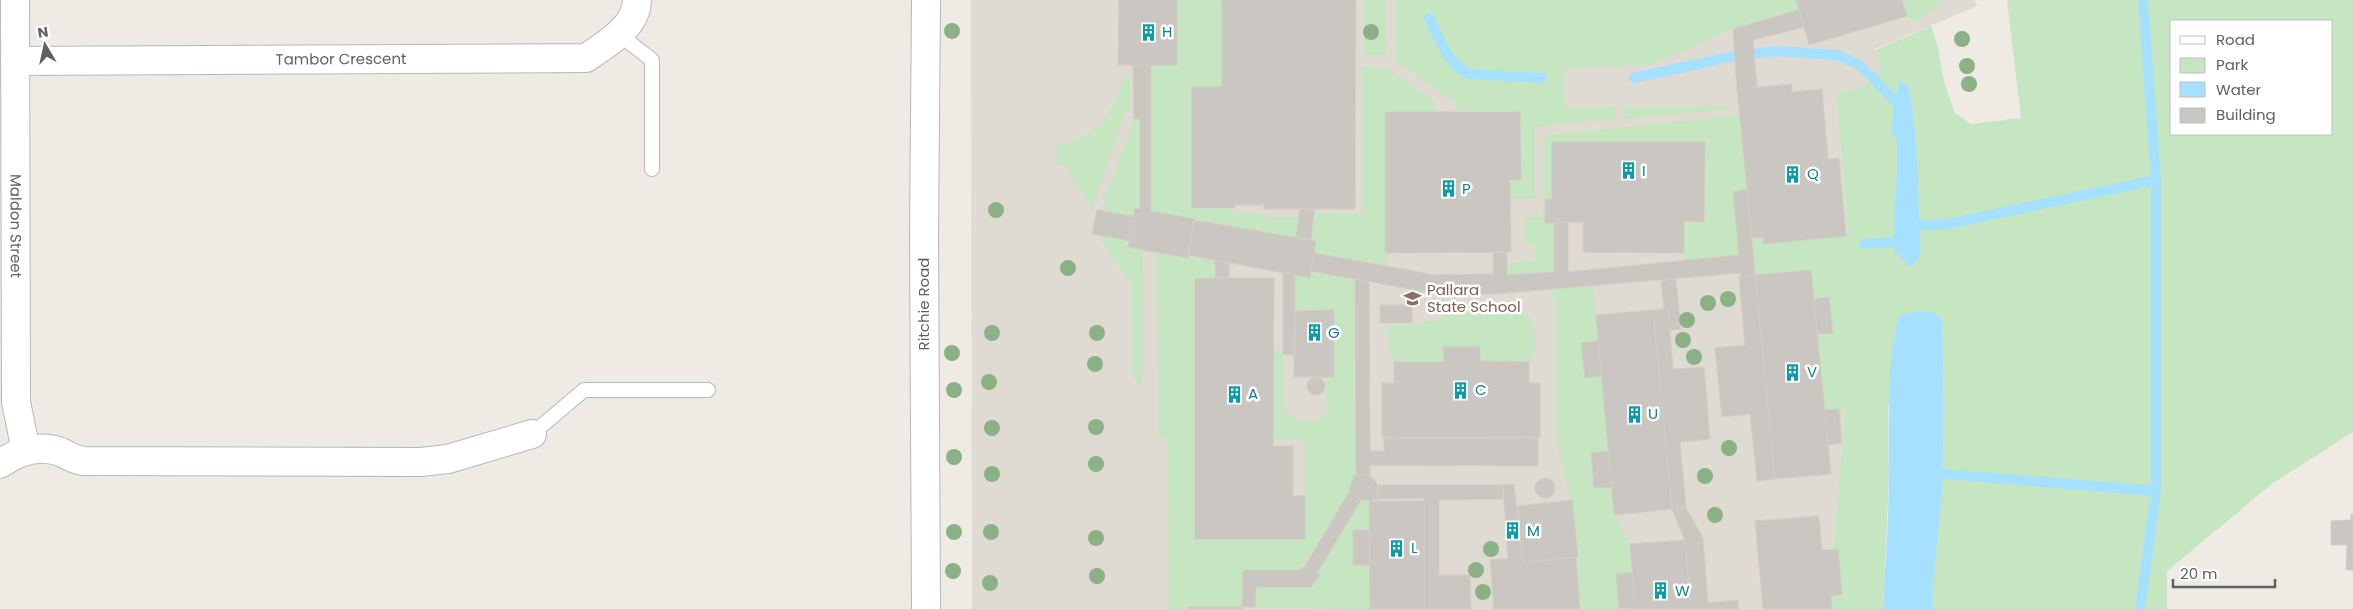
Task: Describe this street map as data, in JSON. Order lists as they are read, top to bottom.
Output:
{
  "streets": {
    "street": ["Tambor Crescent", "Maldon Street", "Ritchie Road"]
  },
  "crossings": [
    ["Tambor Crescent", "Maldon Street"]
  ],
  "places": {
    "building": [
      "H",
      "I",
      "Q",
      "P",
      "G",
      "V",
      "C",
      "A",
      "U",
      "M",
      "L",
      "W"
    ],
    "school or university": ["Pallara State School"]
  },
  "legend": [
    "Road",
    "Park",
    "Water",
    "Building"
  ],
  "scale_bar": "20 m",
  "north": "top"
}
